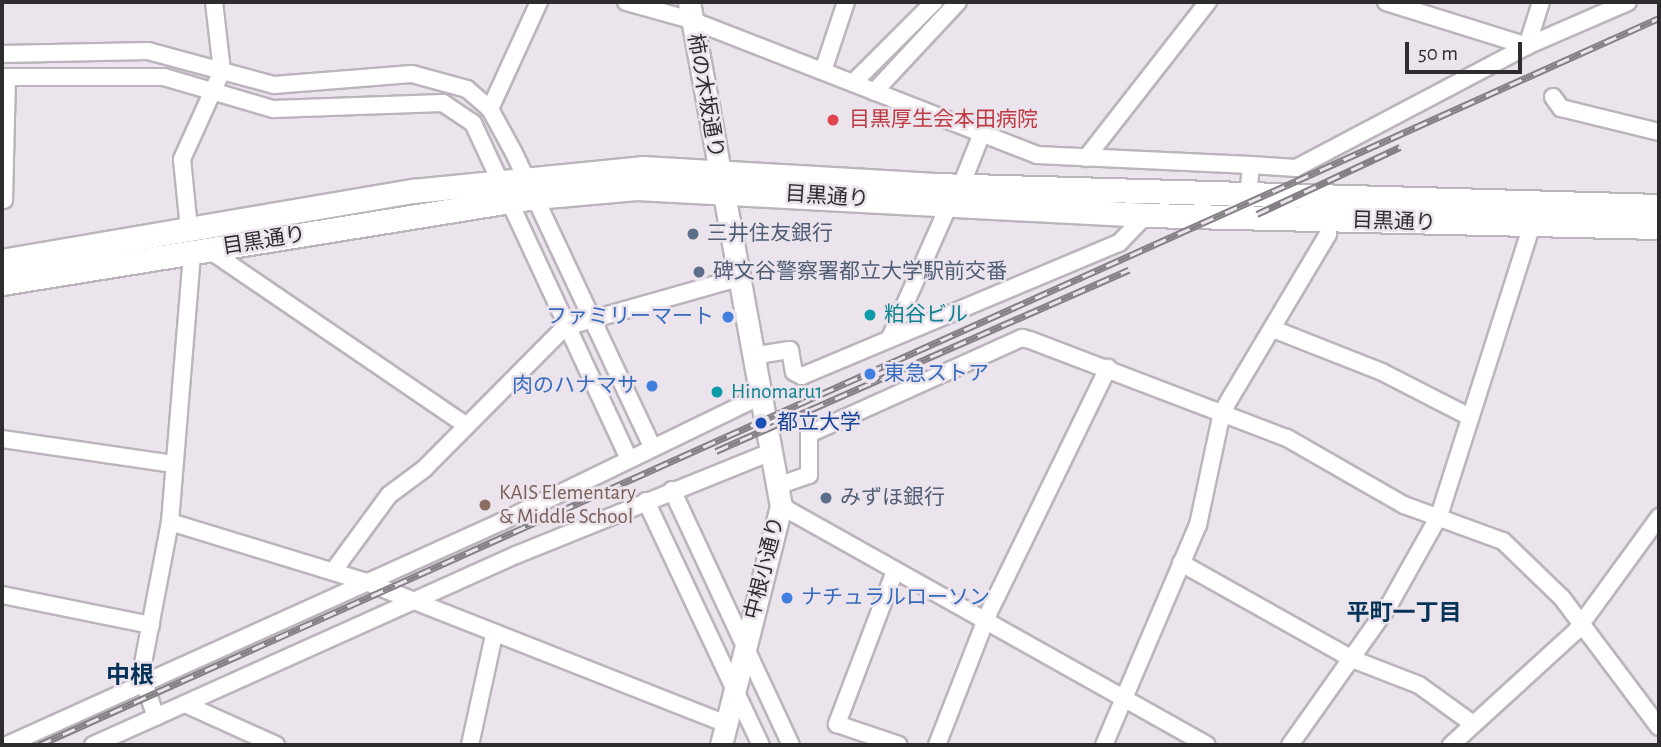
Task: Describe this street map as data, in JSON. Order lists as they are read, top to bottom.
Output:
{
  "streets": {
    "main road": ["目黒通り"],
    "street": ["柿の木坂通り", "中根小通り"]
  },
  "crossings": [
    ["柿の木坂通り", "目黒通り"],
    ["柿の木坂通り", "中根小通り"],
    ["目黒通り", "中根小通り"]
  ],
  "districts": ["平町一丁目", "中根"],
  "places": [
    "目黒厚生会本田病院",
    "三井住友銀行",
    "碑文谷警察署都立大学駅前交番",
    "粕谷ビル",
    "ファミリーマート",
    "東急ストア",
    "肉のハナマサ",
    "Hinomaru1",
    "都立大学",
    "みずほ銀行",
    "KAIS Elementary & Middle School",
    "ナチュラルローソン"
  ],
  "scale_bar": "50 m"
}
